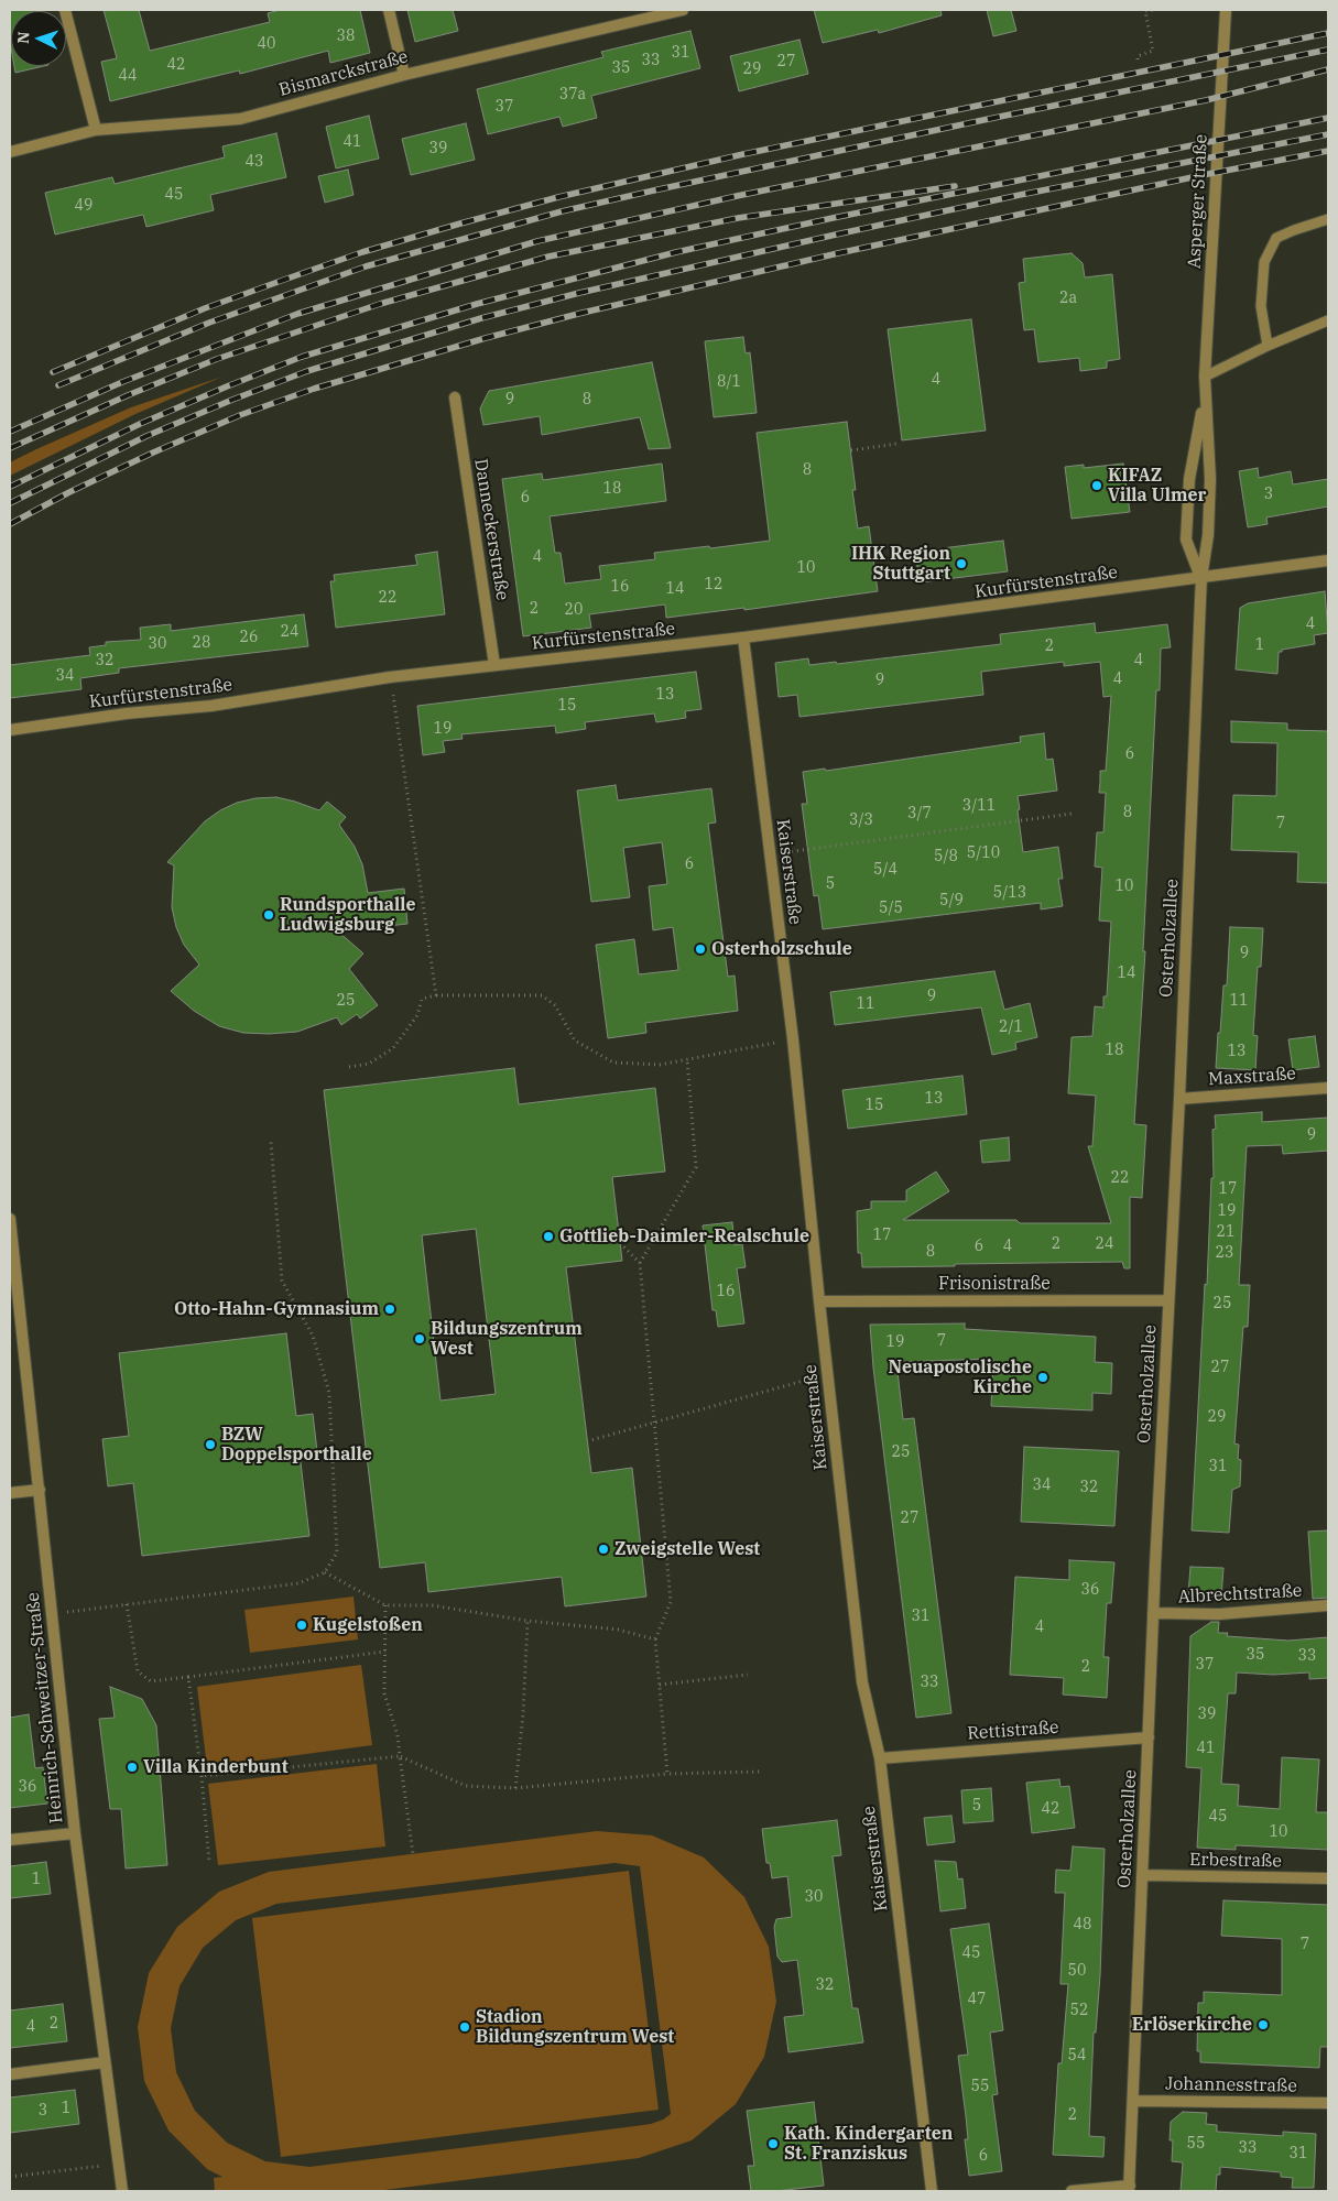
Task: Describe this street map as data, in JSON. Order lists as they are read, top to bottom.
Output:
{
  "streets": {
    "street": [
      "Bismarckstraße",
      "Asperger Straße",
      "Danneckerstraße",
      "Kurfürstenstraße",
      "Kaiserstraße",
      "Osterholzallee",
      "Maxstraße",
      "Frisonistraße",
      "Albrechtstraße",
      "Heinrich-Schweitzer-Straße",
      "Rettistraße",
      "Erbestraße",
      "Johannesstraße"
    ]
  },
  "crossings": [
    ["Asperger Straße", "Kurfürstenstraße"],
    ["Asperger Straße", "Osterholzallee"],
    ["Danneckerstraße", "Kurfürstenstraße"],
    ["Kurfürstenstraße", "Kaiserstraße"],
    ["Kurfürstenstraße", "Osterholzallee"],
    ["Kaiserstraße", "Frisonistraße"],
    ["Kaiserstraße", "Rettistraße"],
    ["Osterholzallee", "Maxstraße"],
    ["Osterholzallee", "Frisonistraße"],
    ["Osterholzallee", "Albrechtstraße"],
    ["Osterholzallee", "Rettistraße"],
    ["Osterholzallee", "Erbestraße"],
    ["Osterholzallee", "Johannesstraße"]
  ],
  "places": [
    "KIFAZ Villa Ulmer",
    "IHK Region Stuttgart",
    "Rundsporthalle Ludwigsburg",
    "Osterholzschule",
    "Gottlieb-Daimler-Realschule",
    "Otto-Hahn-Gymnasium",
    "Bildungszentrum West",
    "Neuapostolische Kirche",
    "BZW Doppelsporthalle",
    "Zweigstelle West",
    "Kugelstoßen",
    "Villa Kinderbunt",
    "Erlöserkirche",
    "Stadion Bildungszentrum West",
    "Kath. Kindergarten St. Franziskus"
  ],
  "house_numbers": [
    "38",
    "40",
    "31",
    "33",
    "27",
    "42",
    "35",
    "29",
    "44",
    "37a",
    "37",
    "41",
    "39",
    "43",
    "45",
    "49",
    "2a",
    "4",
    "8/1",
    "9",
    "8",
    "8",
    "18",
    "3",
    "6",
    "4",
    "10",
    "12",
    "16",
    "14",
    "22",
    "2",
    "20",
    "4",
    "24",
    "26",
    "28",
    "30",
    "1",
    "2",
    "32",
    "4",
    "34",
    "4",
    "9",
    "13",
    "15",
    "19",
    "6",
    "3/11",
    "8",
    "3/7",
    "3/3",
    "7",
    "5/10",
    "5/8",
    "6",
    "5/4",
    "5",
    "10",
    "5/13",
    "5/9",
    "5/5",
    "9",
    "14",
    "9",
    "25",
    "11",
    "11",
    "2/1",
    "18",
    "13",
    "13",
    "15",
    "9",
    "22",
    "17",
    "19",
    "21",
    "17",
    "2",
    "24",
    "6",
    "4",
    "8",
    "23",
    "16",
    "25",
    "7",
    "19",
    "27",
    "29",
    "25",
    "31",
    "34",
    "32",
    "27",
    "36",
    "31",
    "4",
    "35",
    "33",
    "37",
    "2",
    "33",
    "39",
    "41",
    "36",
    "5",
    "42",
    "45",
    "10",
    "1",
    "30",
    "48",
    "7",
    "45",
    "50",
    "32",
    "47",
    "52",
    "2",
    "4",
    "54",
    "55",
    "1",
    "3",
    "2",
    "55",
    "33",
    "31",
    "6"
  ],
  "north": "left"
}
